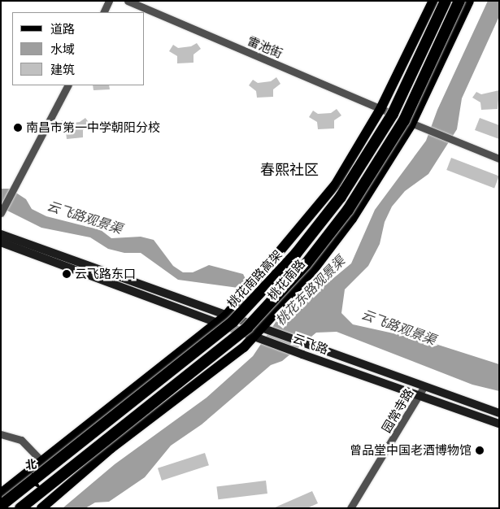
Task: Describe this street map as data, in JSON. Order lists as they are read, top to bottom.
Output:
{
  "streets": {
    "highway": ["桃花南路高架"],
    "main road": ["桃花南路", "云飞路"],
    "street": ["雷池街", "园常寺路"]
  },
  "crossings": [
    ["雷池街", "桃花南路高架"],
    ["雷池街", "桃花南路"],
    ["桃花南路", "云飞路"],
    ["云飞路", "园常寺路"]
  ],
  "districts": ["春熙社区"],
  "water": ["云飞路观景渠", "桃花东路观景渠"],
  "places": ["南昌市第一中学朝阳分校", "云飞路东口", "曾品堂中国老酒博物馆"],
  "legend": ["道路", "水域", "建筑"],
  "north": "top"
}
